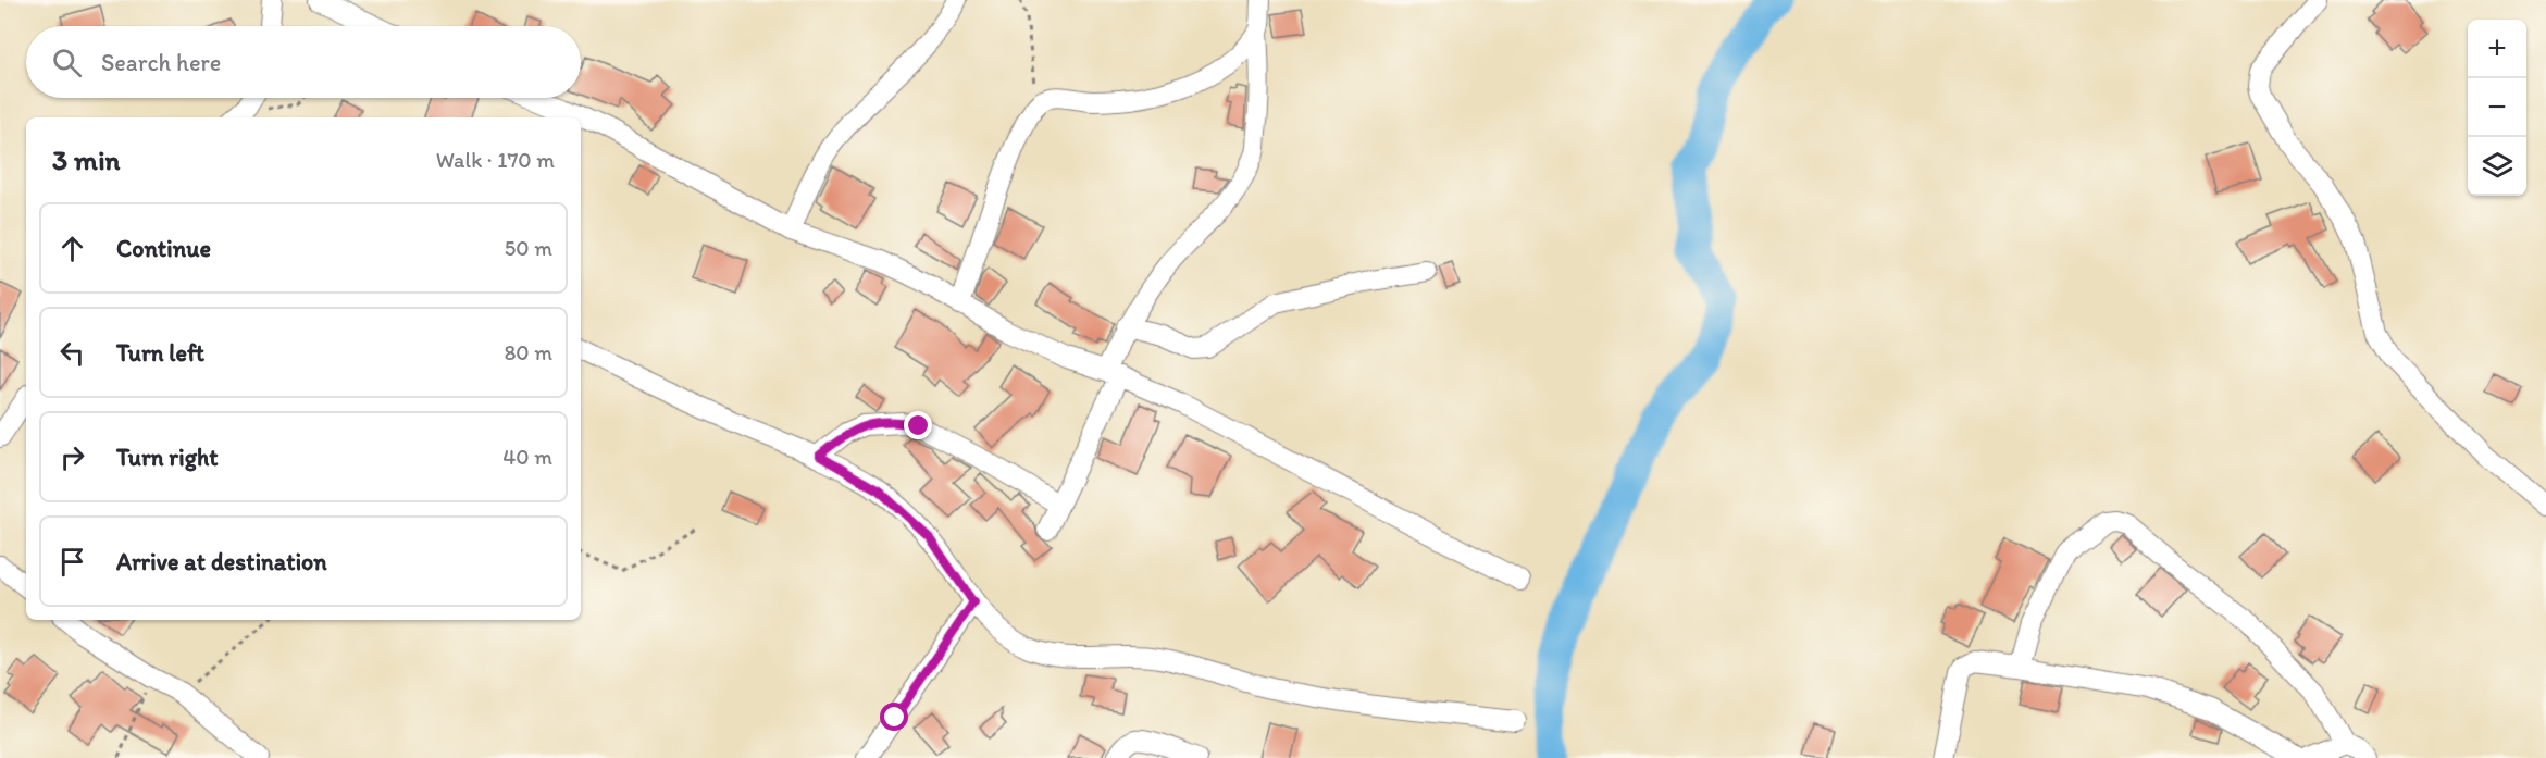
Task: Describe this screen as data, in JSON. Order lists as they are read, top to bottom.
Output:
{
  "page": {
    "map_buttons": ["+", "−"],
    "search": "Search here",
    "heading": ["3 min", "Walk · 170 m"],
    "list": [
      ["Continue", "50 m"],
      ["Turn left", "80 m"],
      ["Turn right", "40 m"],
      "Arrive at destination"
    ]
  }
}
